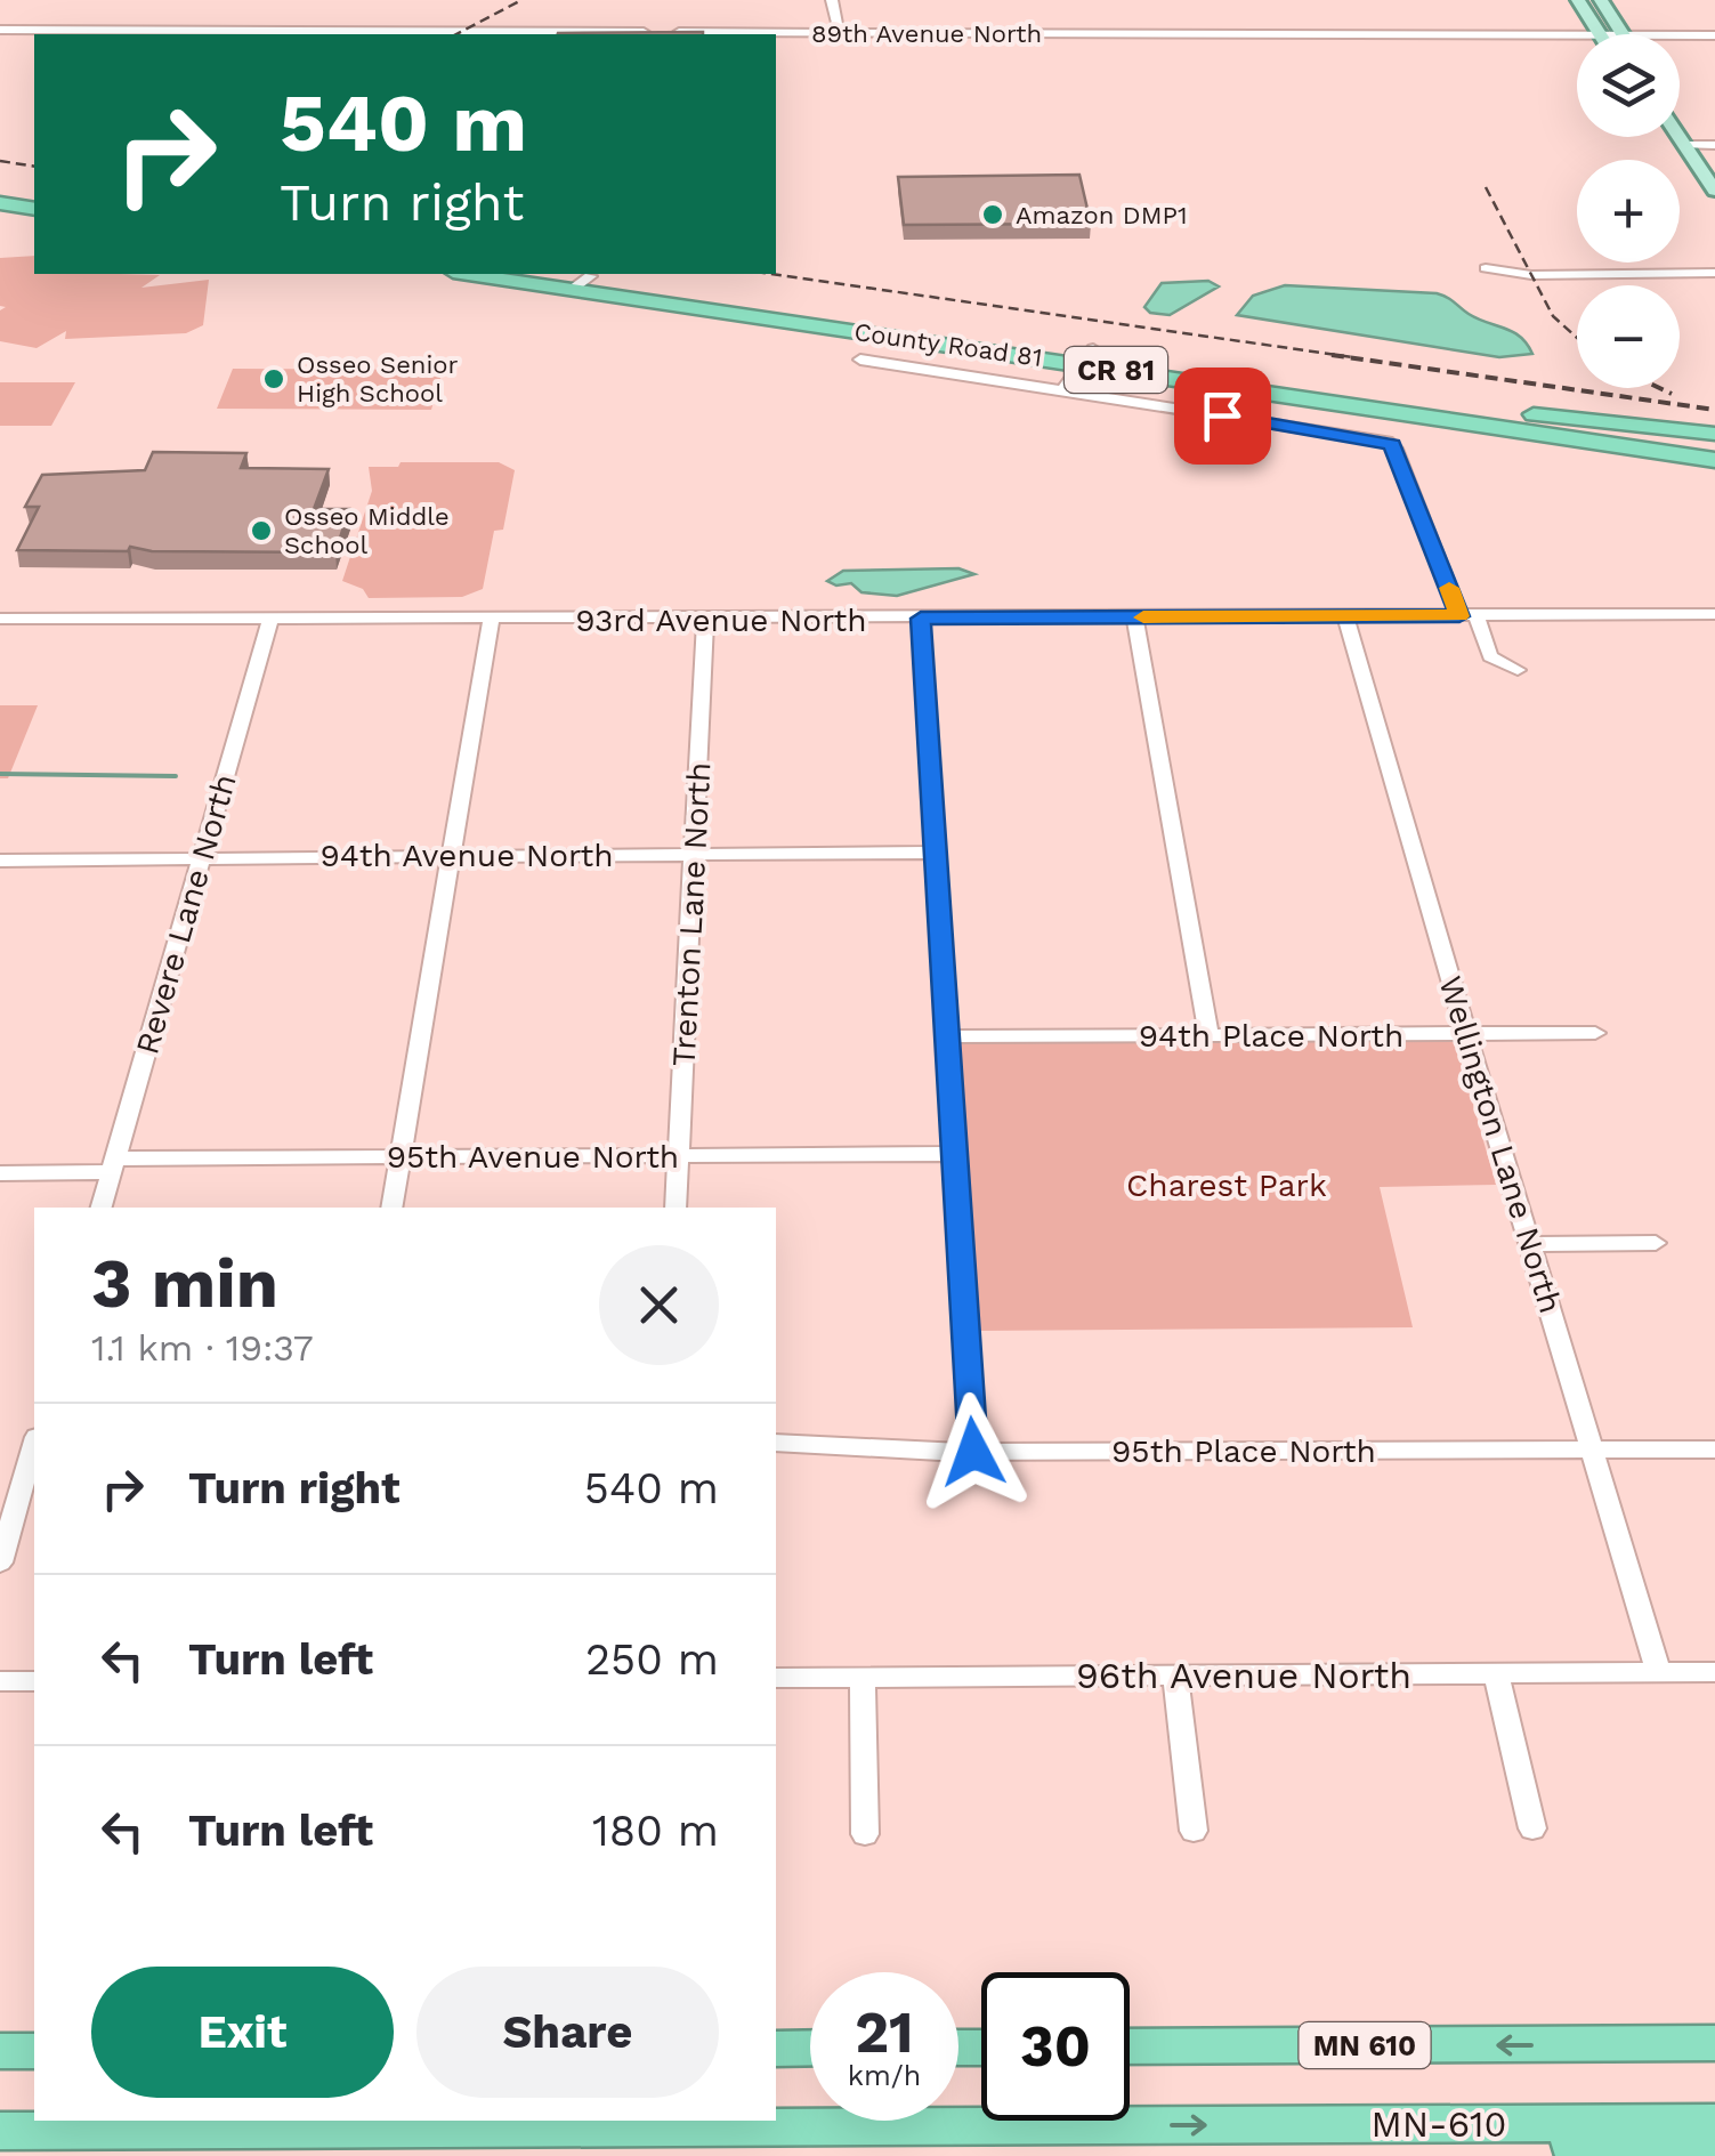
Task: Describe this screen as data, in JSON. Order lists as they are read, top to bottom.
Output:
{
  "streets": {
    "highway": [
      "County Road 81",
      "CR 81",
      "MN 610",
      "MN-610"
    ],
    "street": [
      "89th Avenue North",
      "93rd Avenue North",
      "94th Avenue North",
      "Revere Lane North",
      "Trenton Lane North",
      "94th Place North",
      "Wellington Lane North",
      "95th Avenue North",
      "95th Place North",
      "96th Avenue North"
    ]
  },
  "crossings": [
    ["93rd Avenue North", "Revere Lane North"],
    ["93rd Avenue North", "Trenton Lane North"],
    ["93rd Avenue North", "Wellington Lane North"],
    ["94th Avenue North", "Revere Lane North"],
    ["94th Avenue North", "Trenton Lane North"],
    ["Revere Lane North", "95th Avenue North"],
    ["Trenton Lane North", "95th Avenue North"],
    ["94th Place North", "Wellington Lane North"],
    ["Wellington Lane North", "95th Place North"],
    ["Wellington Lane North", "96th Avenue North"]
  ],
  "one_way": ["MN-610"],
  "parks": ["Charest Park"],
  "places": ["Amazon DMP1", "Osseo Senior High School", "Osseo Middle School"],
  "page": {
    "map_buttons": ["+", "−"],
    "turn": ["540 m", "Turn right"],
    "heading": ["3 min", "1.1 km · 19:37"],
    "list": [
      {
        "name": "Turn right",
        "value": "540 m"
      },
      {
        "name": "Turn left",
        "value": "250 m"
      },
      {
        "name": "Turn left",
        "value": "180 m"
      }
    ],
    "buttons": ["Exit", "Share"],
    "speed": "21 km/h",
    "limit": "30"
  }
}
